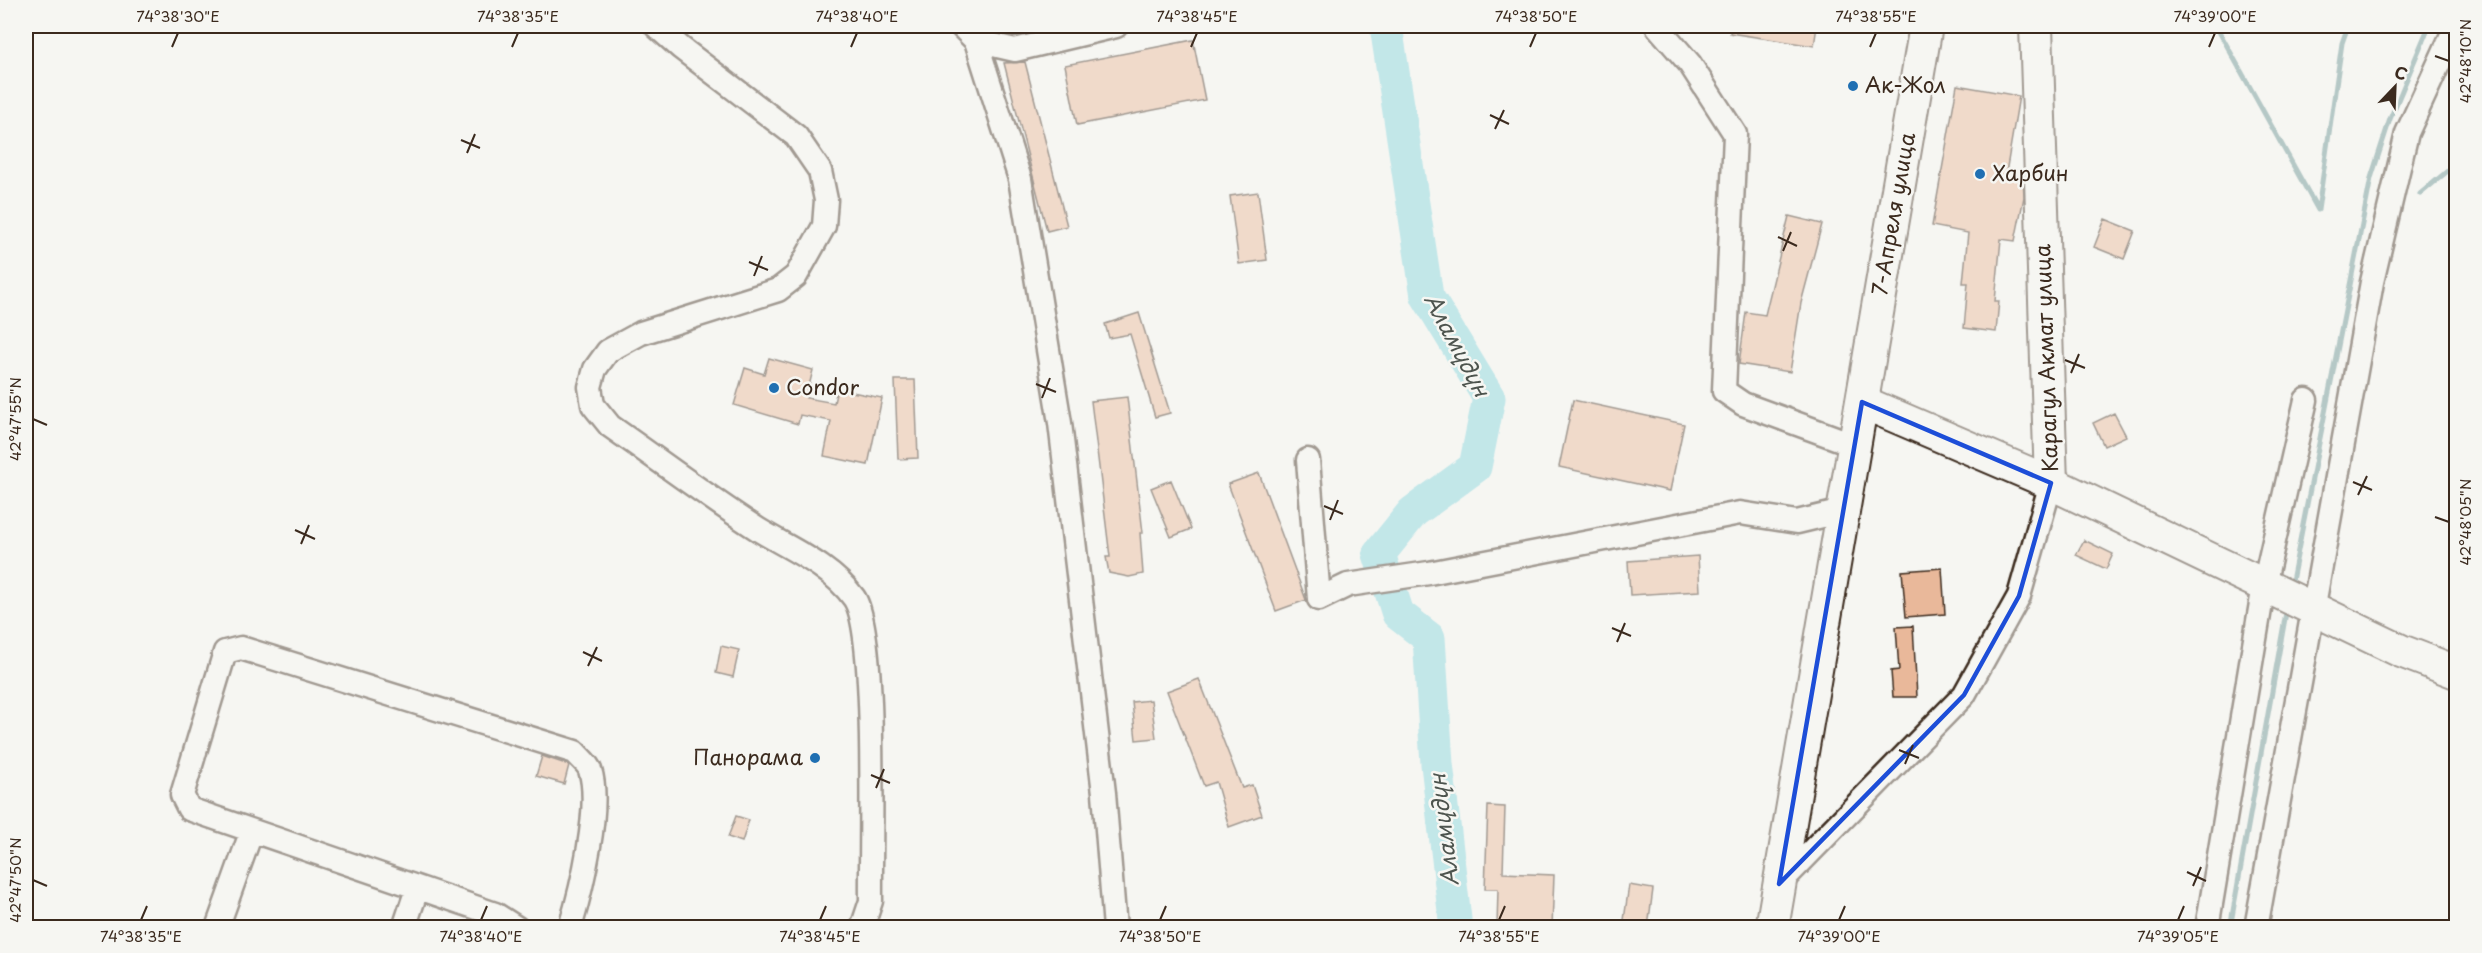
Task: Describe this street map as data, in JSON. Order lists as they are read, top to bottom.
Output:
{
  "streets": {
    "street": ["7-Апреля улица", "Карагул Акмат улица"]
  },
  "crossings": [
    ["7-Апреля улица", "Карагул Акмат улица"]
  ],
  "water": ["Аламүдүн"],
  "places": [
    "Ак-Жол",
    "Харбин",
    "Condor",
    "Панорама"
  ],
  "north": "top right",
  "coordinates": [
    "74°38'30\"E",
    "74°38'35\"E",
    "74°38'40\"E",
    "74°38'45\"E",
    "74°38'50\"E",
    "74°38'55\"E",
    "74°39'00\"E",
    "42°48'10\"N",
    "42°47'55\"N",
    "42°48'05\"N",
    "42°47'50\"N",
    "74°39'05\"E"
  ]
}
